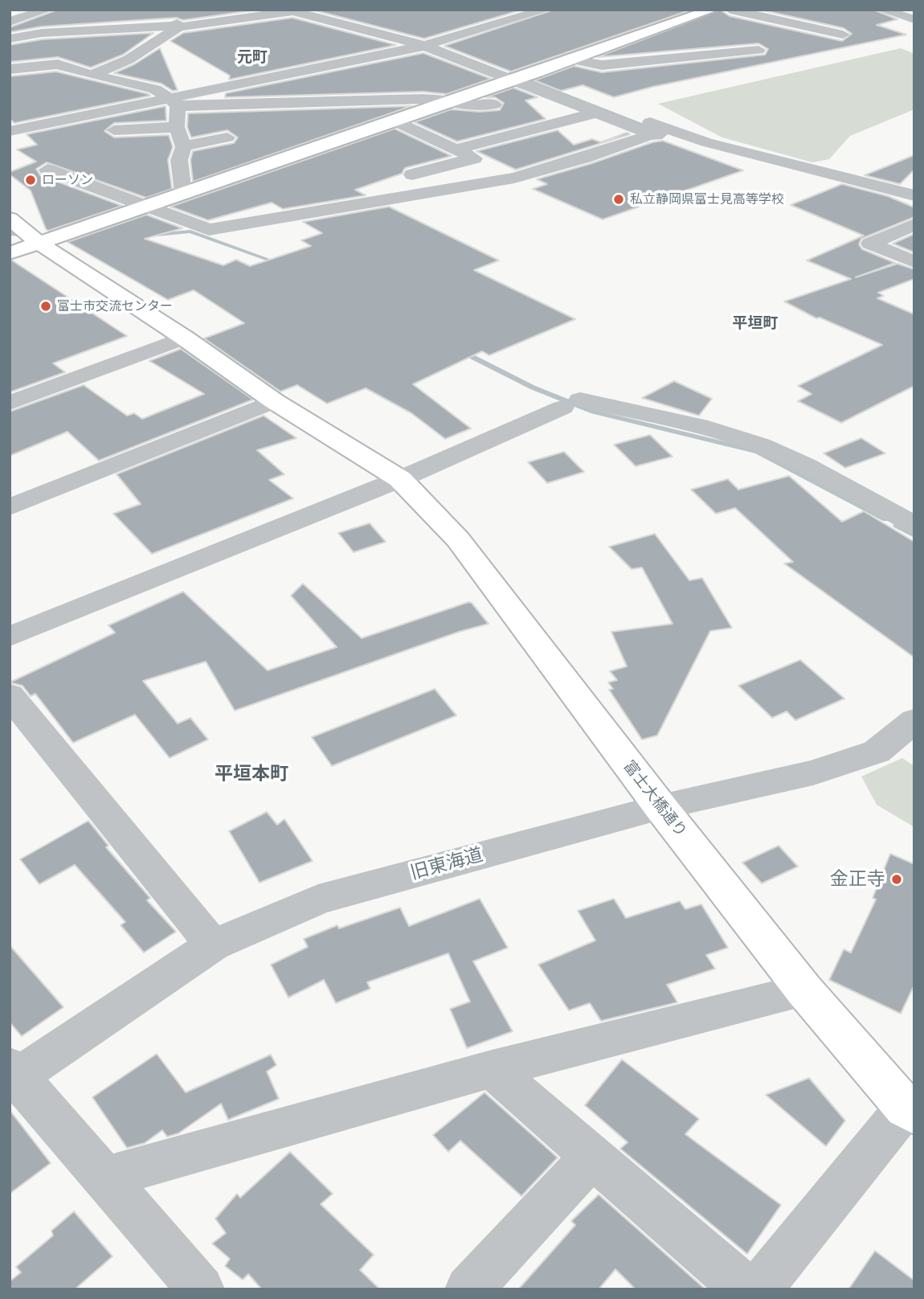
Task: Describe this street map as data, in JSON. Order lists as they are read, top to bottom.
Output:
{
  "streets": {
    "street": ["富士大橋通り", "旧東海道"]
  },
  "crossings": [
    ["富士大橋通り", "旧東海道"]
  ],
  "districts": ["元町", "平垣町", "平垣本町"],
  "places": [
    "ローソン",
    "私立静岡県富士見高等学校",
    "富士市交流センター",
    "金正寺"
  ]
}
